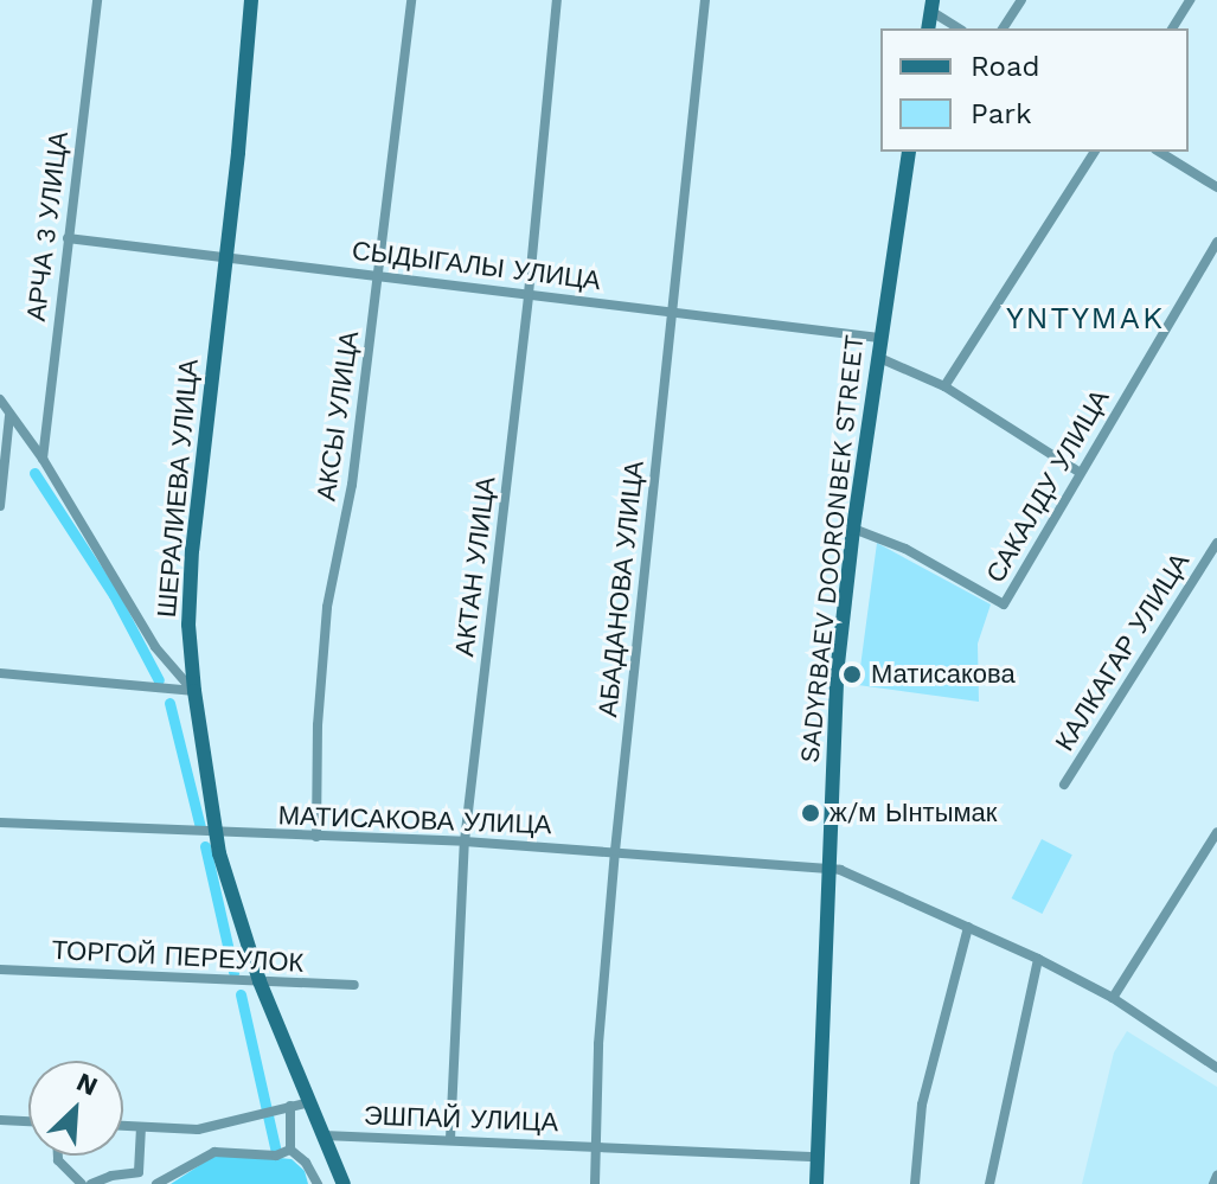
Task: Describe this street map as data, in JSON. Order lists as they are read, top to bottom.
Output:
{
  "streets": {
    "street": [
      "АРЧА 3 УЛИЦА",
      "СЫДЫГАЛЫ УЛИЦА",
      "АКСЫ УЛИЦА",
      "САКАЛДУ УЛИЦА",
      "ШЕРАЛИЕВА УЛИЦА",
      "SADYRBAEV DOORONBEK STREET",
      "АКТАН УЛИЦА",
      "АБАДАНОВА УЛИЦА",
      "КАЛКАГАР УЛИЦА",
      "МАТИСАКОВА УЛИЦА",
      "ТОРГОЙ ПЕРЕУЛОК",
      "ЭШПАЙ УЛИЦА"
    ]
  },
  "crossings": [
    ["АРЧА 3 УЛИЦА", "СЫДЫГАЛЫ УЛИЦА"],
    ["СЫДЫГАЛЫ УЛИЦА", "АКСЫ УЛИЦА"],
    ["СЫДЫГАЛЫ УЛИЦА", "ШЕРАЛИЕВА УЛИЦА"],
    ["СЫДЫГАЛЫ УЛИЦА", "SADYRBAEV DOORONBEK STREET"],
    ["СЫДЫГАЛЫ УЛИЦА", "АКТАН УЛИЦА"],
    ["СЫДЫГАЛЫ УЛИЦА", "АБАДАНОВА УЛИЦА"],
    ["АКСЫ УЛИЦА", "МАТИСАКОВА УЛИЦА"],
    ["САКАЛДУ УЛИЦА", "SADYRBAEV DOORONBEK STREET"],
    ["ШЕРАЛИЕВА УЛИЦА", "МАТИСАКОВА УЛИЦА"],
    ["ШЕРАЛИЕВА УЛИЦА", "ТОРГОЙ ПЕРЕУЛОК"],
    ["ШЕРАЛИЕВА УЛИЦА", "ЭШПАЙ УЛИЦА"],
    ["SADYRBAEV DOORONBEK STREET", "МАТИСАКОВА УЛИЦА"],
    ["SADYRBAEV DOORONBEK STREET", "ЭШПАЙ УЛИЦА"],
    ["АКТАН УЛИЦА", "МАТИСАКОВА УЛИЦА"],
    ["АКТАН УЛИЦА", "ЭШПАЙ УЛИЦА"],
    ["АБАДАНОВА УЛИЦА", "МАТИСАКОВА УЛИЦА"],
    ["АБАДАНОВА УЛИЦА", "ЭШПАЙ УЛИЦА"]
  ],
  "districts": ["YNTYMAK"],
  "places": ["Матисакова", "ж/м Ынтымак"],
  "legend": ["Road", "Park"],
  "north": "top right"
}
